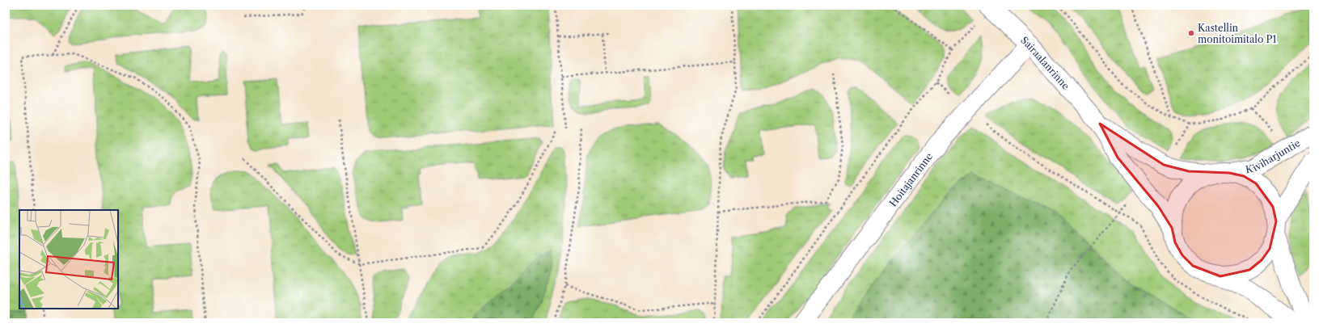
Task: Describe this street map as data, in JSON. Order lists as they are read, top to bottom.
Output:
{
  "streets": {
    "street": ["Sairaalanrinne", "Kiviharjuntie", "Hoitajanrinne"]
  },
  "crossings": [
    ["Sairaalanrinne", "Kiviharjuntie"],
    ["Sairaalanrinne", "Hoitajanrinne"]
  ],
  "places": ["Kastellin monitoimitalo P1"]
}
